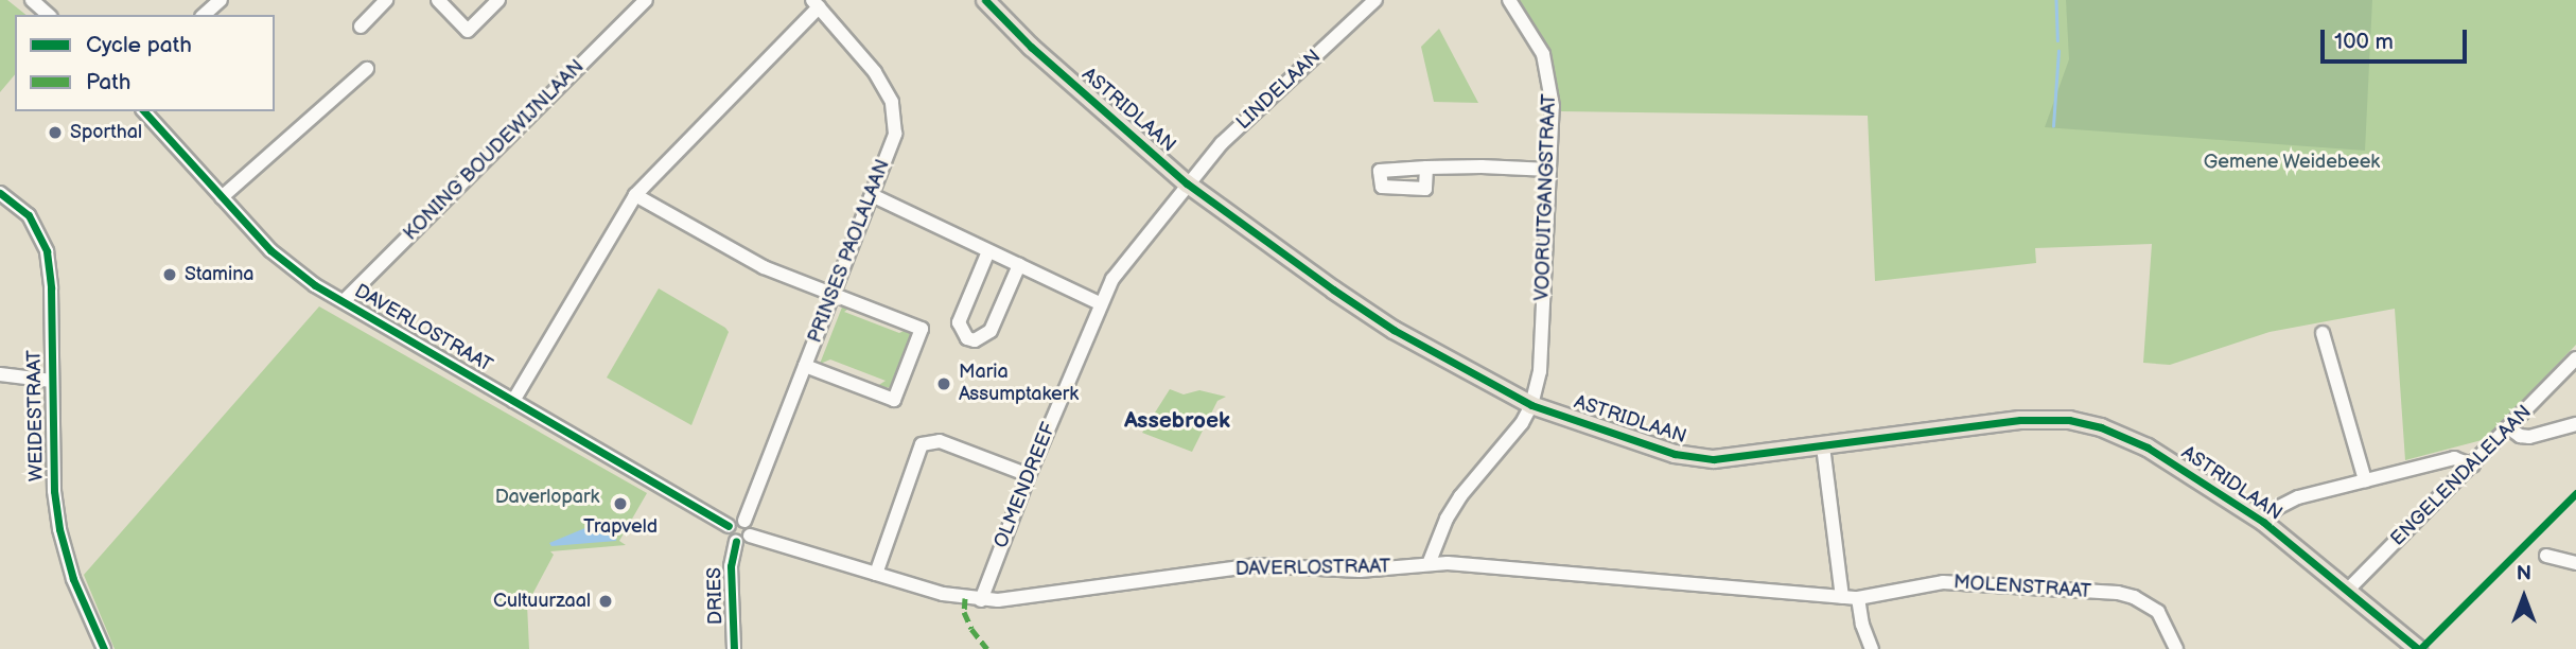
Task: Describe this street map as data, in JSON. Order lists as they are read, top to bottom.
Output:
{
  "streets": {
    "main road": ["ASTRIDLAAN"],
    "street": [
      "LINDELAAN",
      "KONING BOUDEWIJNLAAN",
      "VOORUITGANGSTRAAT",
      "PRINSES PAOLALAAN",
      "DAVERLOSTRAAT",
      "WEIDESTRAAT",
      "ENGELENDALELAAN",
      "OLMENDREEF",
      "MOLENSTRAAT",
      "DRIES"
    ]
  },
  "crossings": [
    ["LINDELAAN", "ASTRIDLAAN"],
    ["LINDELAAN", "OLMENDREEF"],
    ["ASTRIDLAAN", "VOORUITGANGSTRAAT"],
    ["ASTRIDLAAN", "ENGELENDALELAAN"],
    ["ASTRIDLAAN", "OLMENDREEF"],
    ["KONING BOUDEWIJNLAAN", "DAVERLOSTRAAT"],
    ["PRINSES PAOLALAAN", "DAVERLOSTRAAT"],
    ["PRINSES PAOLALAAN", "DRIES"],
    ["DAVERLOSTRAAT", "OLMENDREEF"],
    ["DAVERLOSTRAAT", "MOLENSTRAAT"],
    ["DAVERLOSTRAAT", "DRIES"]
  ],
  "districts": ["Assebroek"],
  "parks": ["Gemene Weidebeek", "Daverlopark"],
  "places": [
    "Sporthal",
    "Stamina",
    "Maria Assumptakerk",
    "Trapveld",
    "Cultuurzaal"
  ],
  "legend": ["Cycle path", "Path"],
  "scale_bar": "100 m",
  "north": "top"
}
